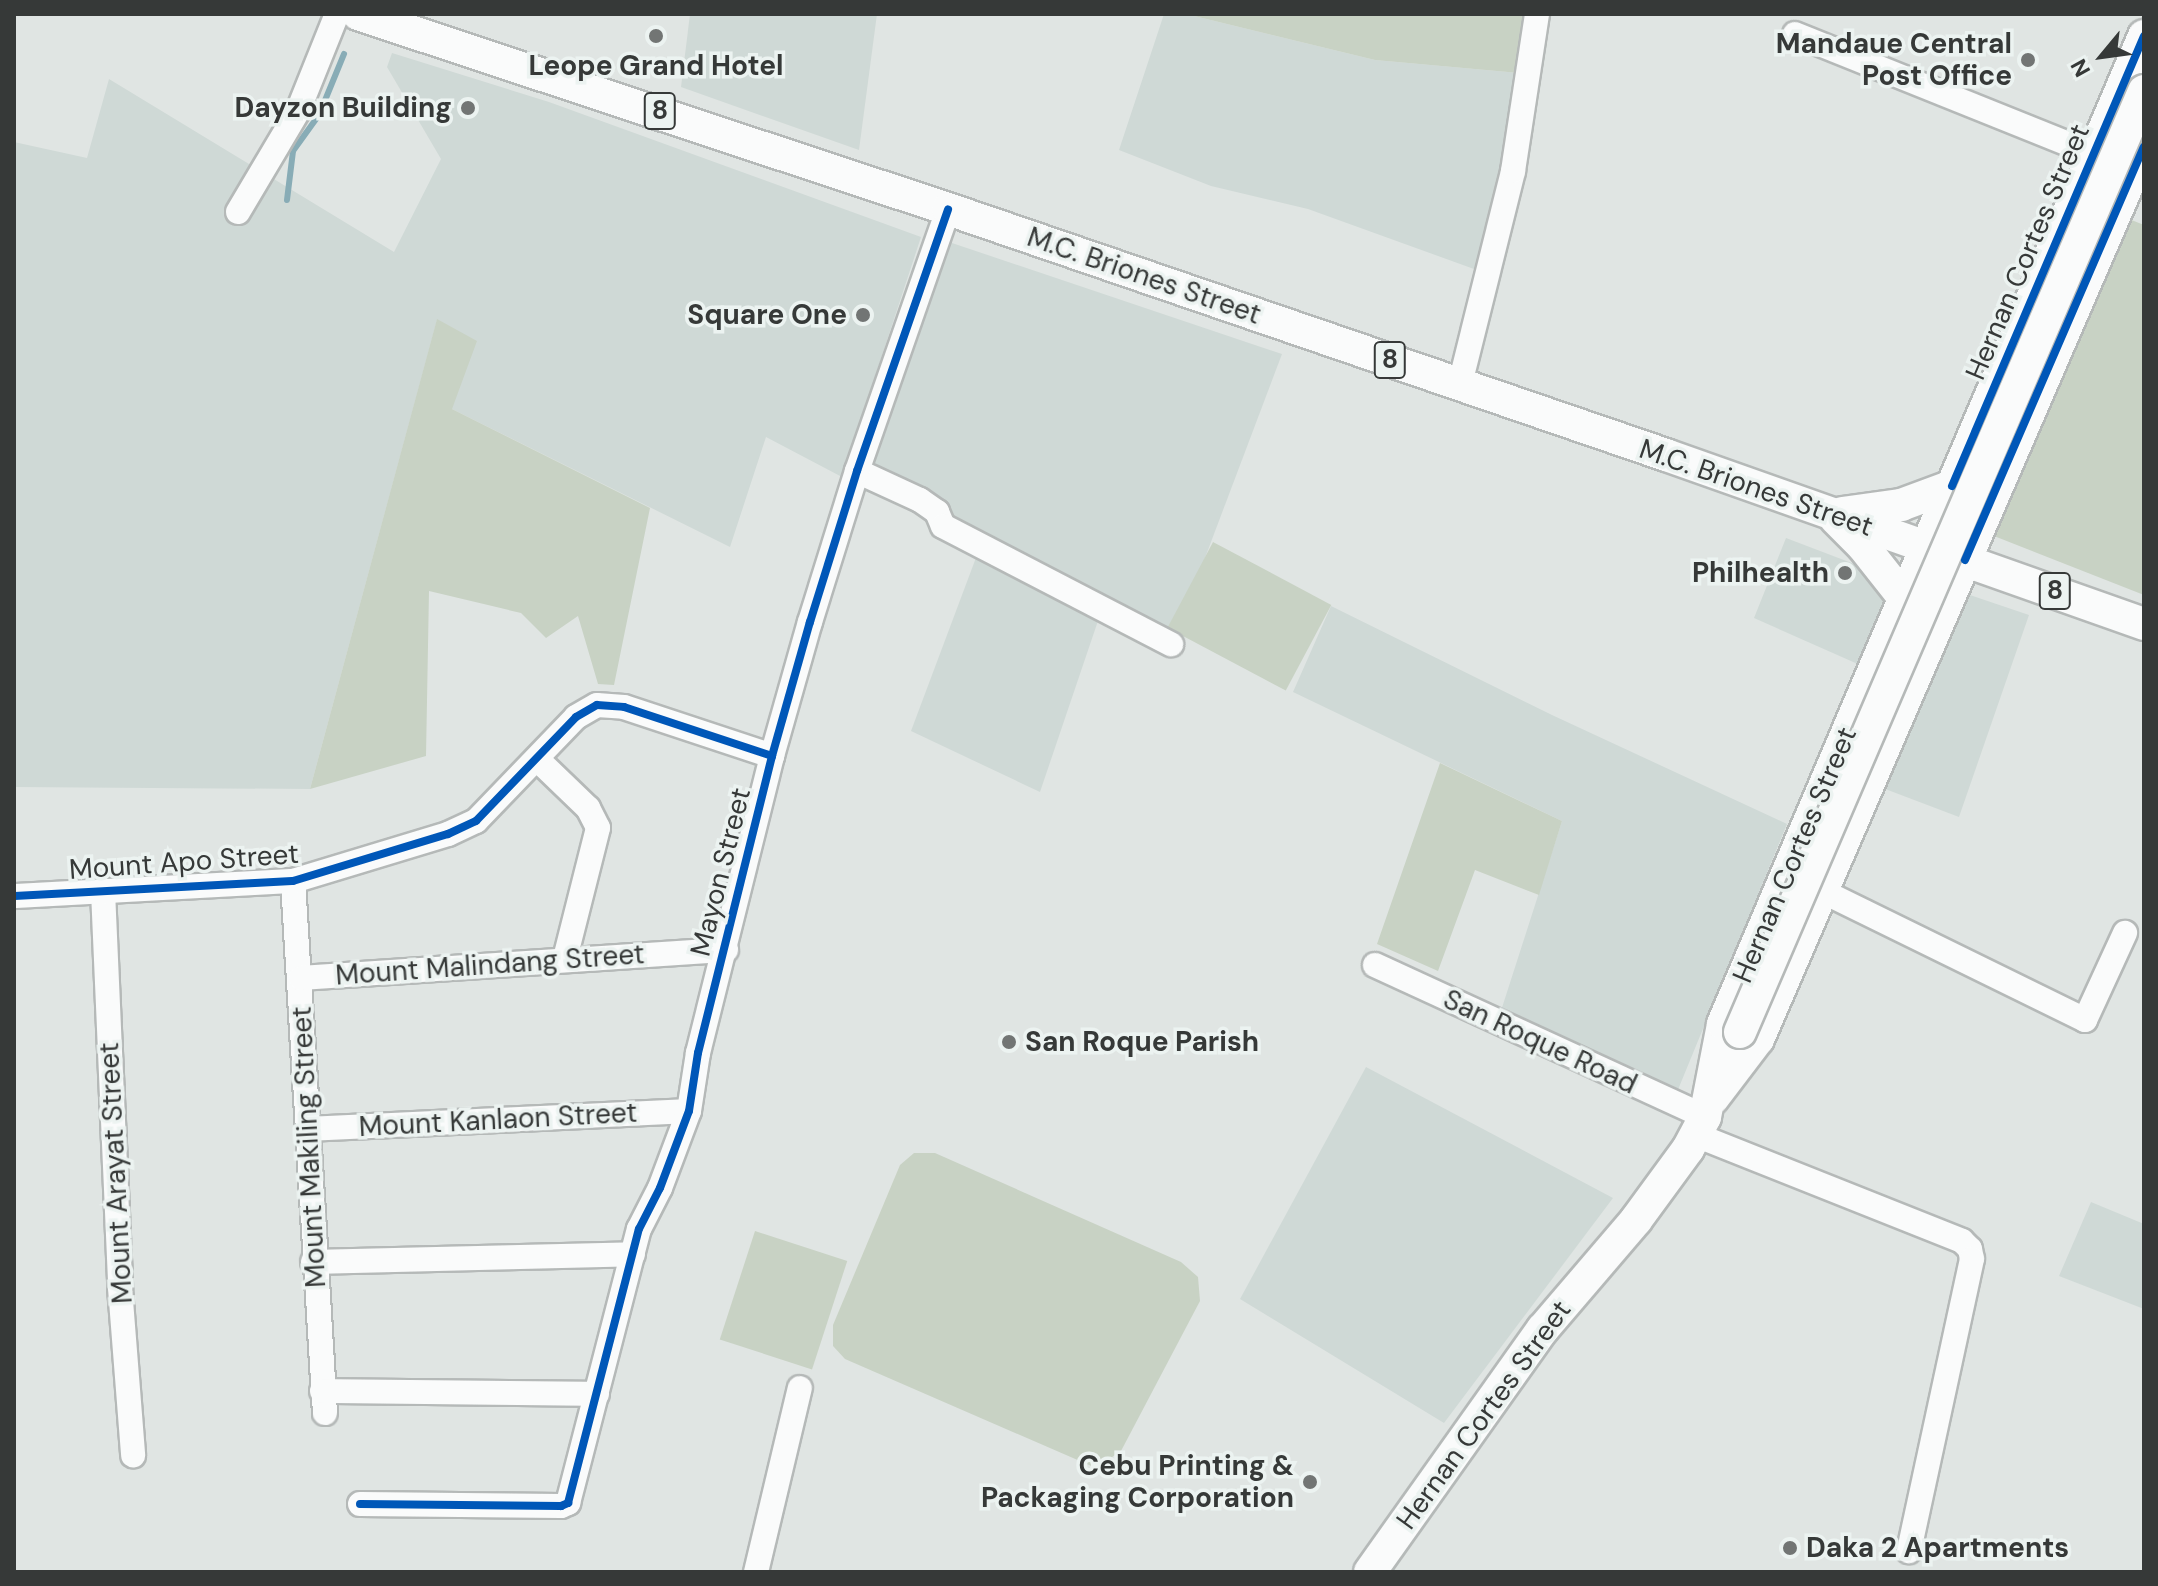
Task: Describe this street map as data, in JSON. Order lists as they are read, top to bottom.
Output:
{
  "streets": {
    "main road": ["8", "Hernan Cortes Street", "M.C. Briones Street"],
    "street": [
      "Mount Apo Street",
      "Mayon Street",
      "Mount Malindang Street",
      "San Roque Road",
      "Mount Kanlaon Street",
      "Mount Makiling Street",
      "Mount Arayat Street"
    ]
  },
  "crossings": [
    ["8", "Hernan Cortes Street"],
    ["8", "M.C. Briones Street"],
    ["Hernan Cortes Street", "M.C. Briones Street"],
    ["Hernan Cortes Street", "San Roque Road"],
    ["M.C. Briones Street", "Mayon Street"],
    ["Mount Apo Street", "Mayon Street"],
    ["Mount Apo Street", "Mount Makiling Street"],
    ["Mount Apo Street", "Mount Arayat Street"],
    ["Mayon Street", "Mount Malindang Street"],
    ["Mayon Street", "Mount Kanlaon Street"],
    ["Mayon Street", "Mount Makiling Street"],
    ["Mount Malindang Street", "Mount Makiling Street"],
    ["Mount Kanlaon Street", "Mount Makiling Street"]
  ],
  "places": [
    "Leope Grand Hotel",
    "Mandaue Central Post Office",
    "Dayzon Building",
    "Square One",
    "Philhealth",
    "San Roque Parish",
    "Cebu Printing & Packaging Corporation",
    "Daka 2 Apartments"
  ],
  "north": "bottom left"
}
